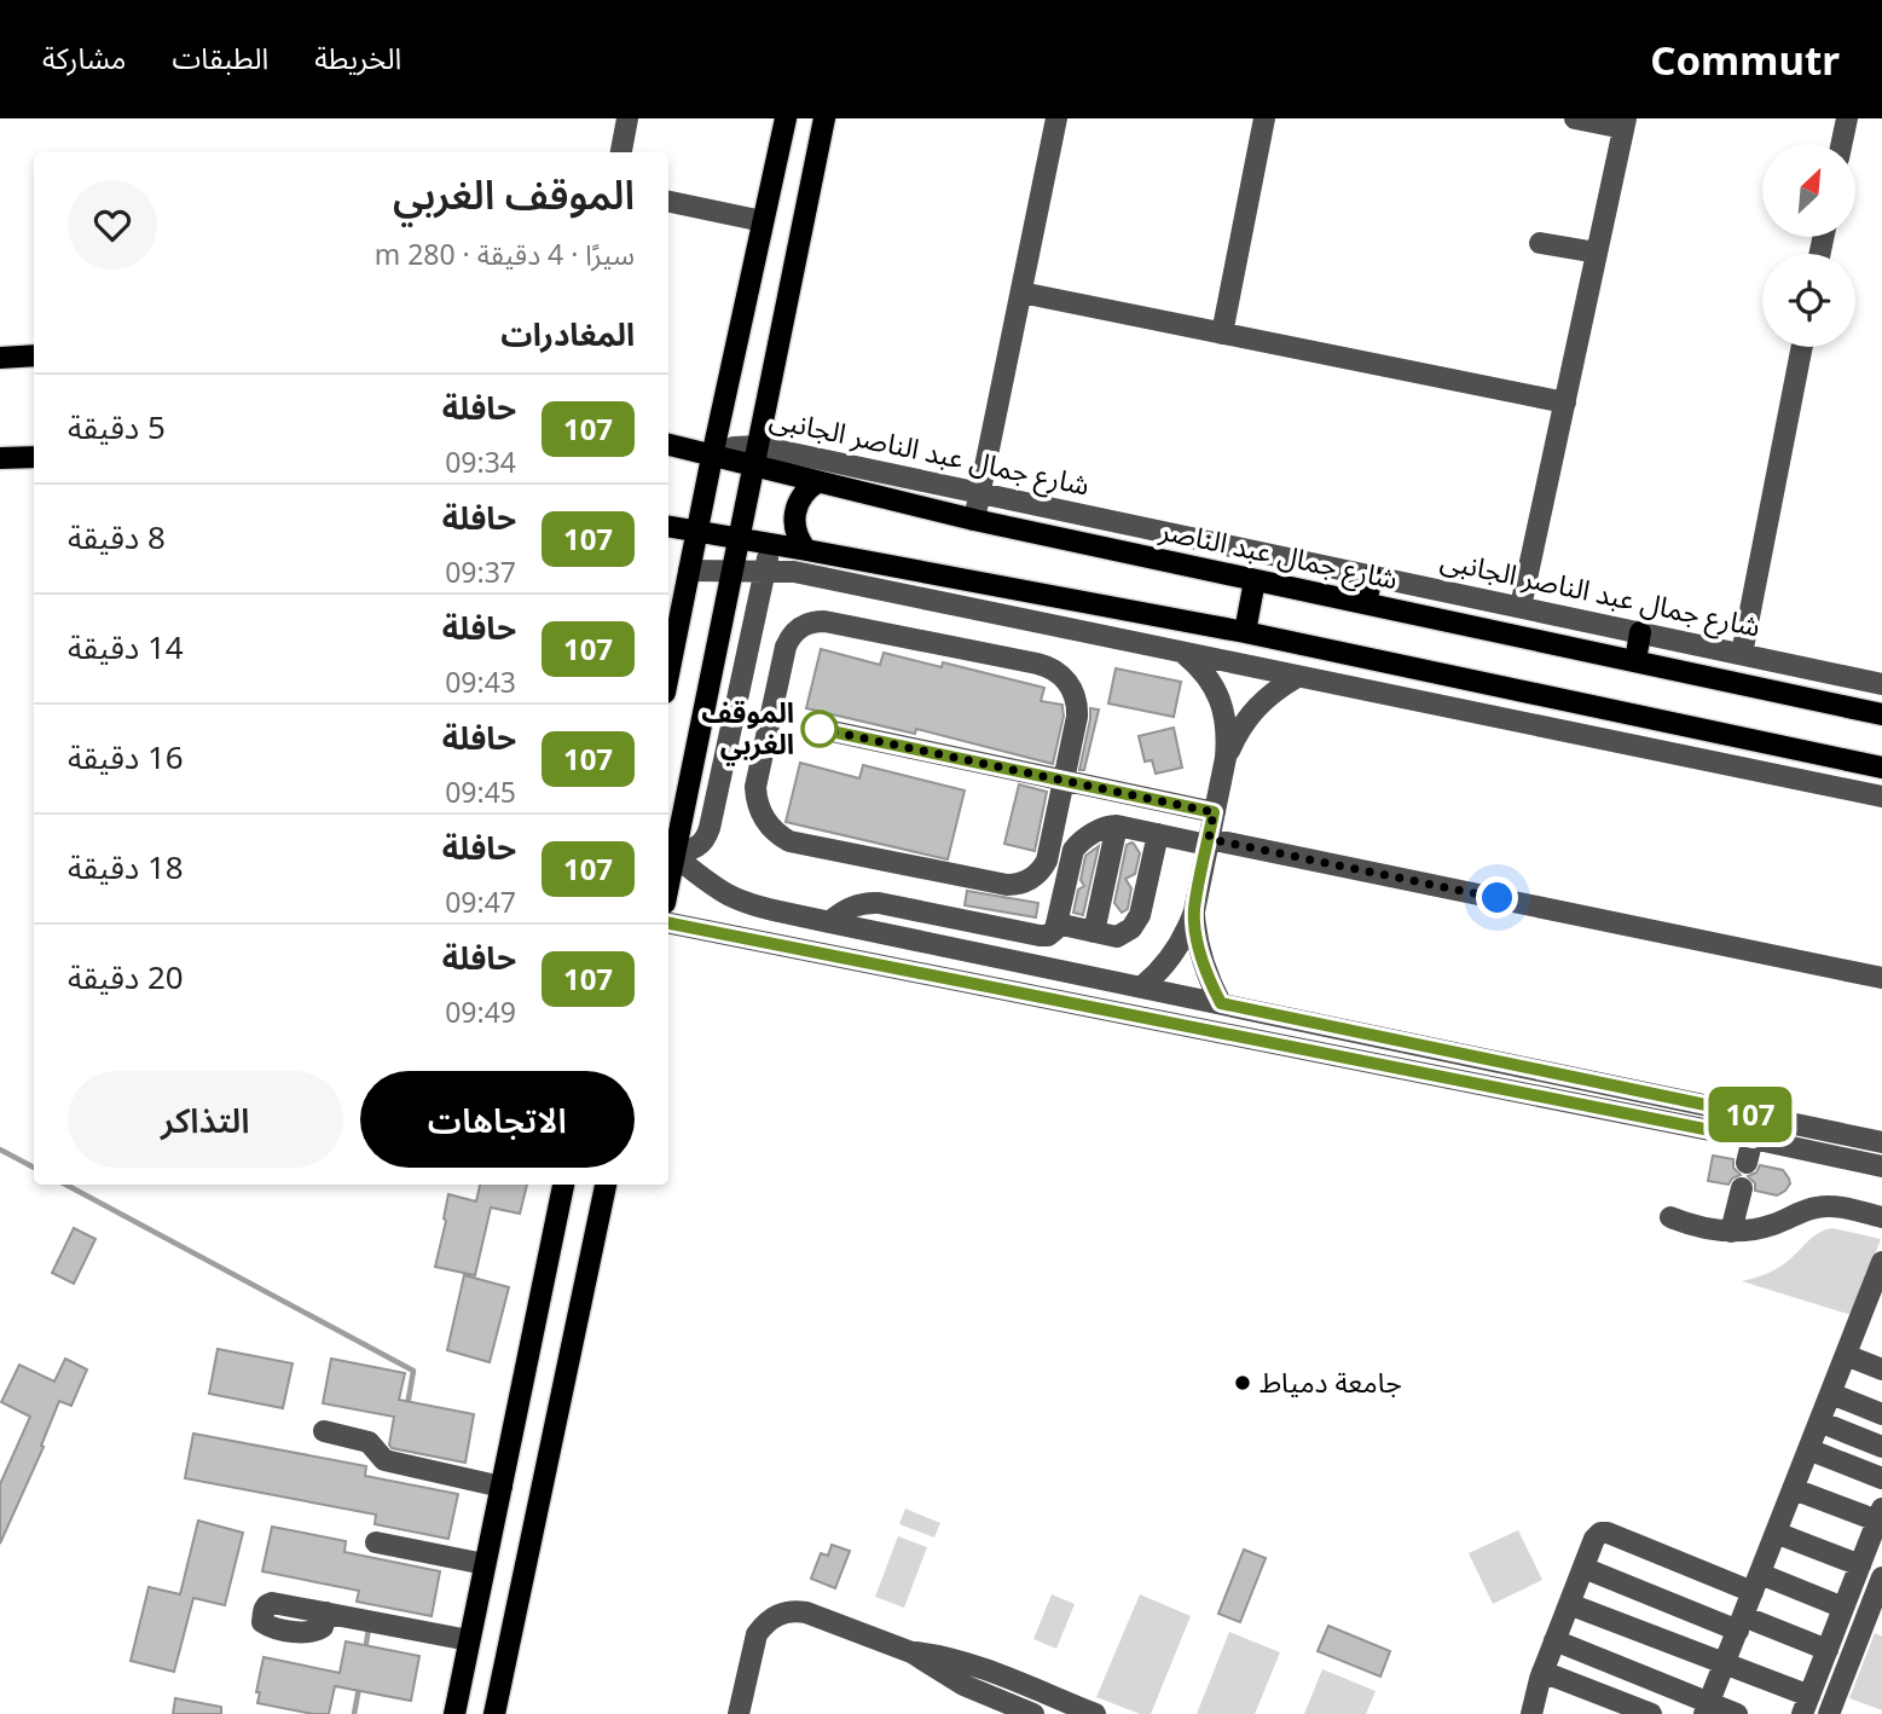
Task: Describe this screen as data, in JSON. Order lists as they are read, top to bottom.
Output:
{
  "streets": {
    "main road": ["شارع جمال عبد الناصر"],
    "street": ["شارع جمال عبد الناصر الجانبى"]
  },
  "crossings": [
    ["شارع جمال عبد الناصر الجانبى", "شارع جمال عبد الناصر"]
  ],
  "places": ["الموقف الغربي", "جامعة دمياط"],
  "lines": ["bus line 107"],
  "north": "top right",
  "page": {
    "header": "Commutr",
    "nav": ["الخريطة", "الطبقات", "مشاركة"],
    "on_map": "107",
    "heading": [
      ["الموقف الغربي", "سيرًا · 4 دقيقة · 280 m"],
      "المغادرات"
    ],
    "list": [
      {
        "mark": "107",
        "name": "حافلة",
        "note": "09:34",
        "value": "5 دقيقة"
      },
      {
        "mark": "107",
        "name": "حافلة",
        "note": "09:37",
        "value": "8 دقيقة"
      },
      {
        "mark": "107",
        "name": "حافلة",
        "note": "09:43",
        "value": "14 دقيقة"
      },
      {
        "mark": "107",
        "name": "حافلة",
        "note": "09:45",
        "value": "16 دقيقة"
      },
      {
        "mark": "107",
        "name": "حافلة",
        "note": "09:47",
        "value": "18 دقيقة"
      },
      {
        "mark": "107",
        "name": "حافلة",
        "note": "09:49",
        "value": "20 دقيقة"
      }
    ],
    "buttons": ["الاتجاهات", "التذاكر"]
  }
}
